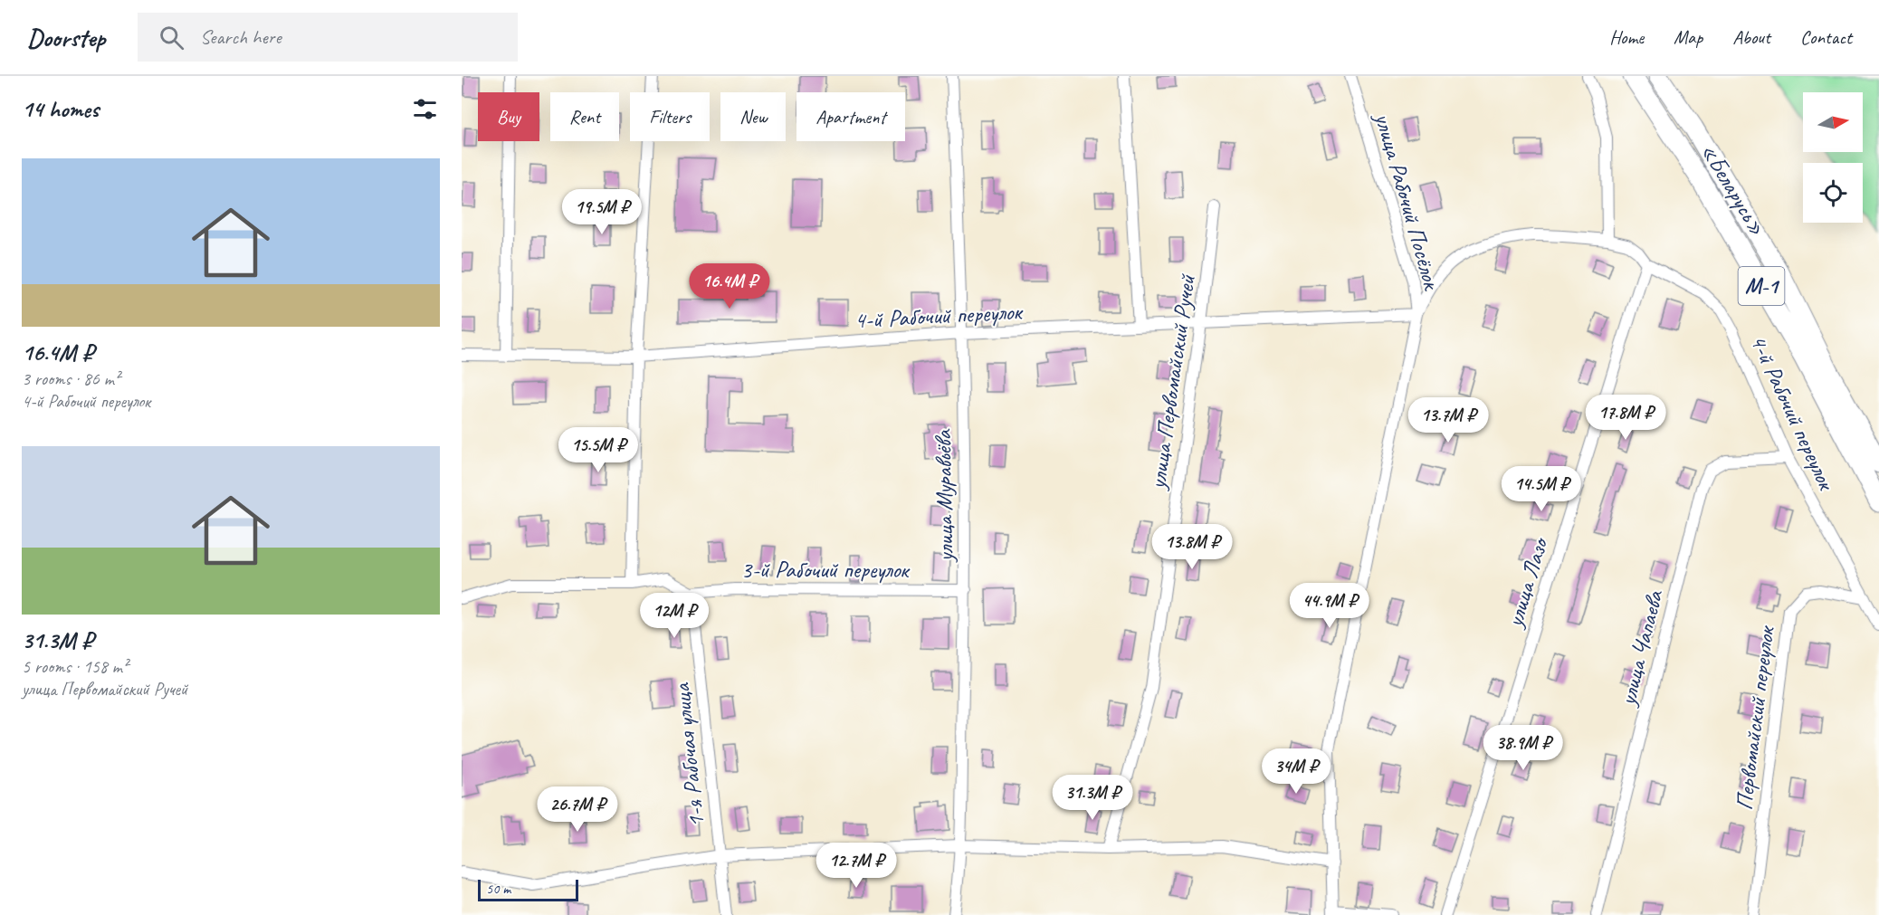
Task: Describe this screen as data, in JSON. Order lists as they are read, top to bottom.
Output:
{
  "streets": {
    "highway": ["«Беларусь»", "М-1"],
    "street": [
      "улица Рабочий Посёлок",
      "4-й Рабочий переулок",
      "улица Первомайский Ручей",
      "улица Муравьёва",
      "3-й Рабочий переулок",
      "улица Лазо",
      "улица Чапаева",
      "Первомайский переулок",
      "1-я Рабочая улица"
    ]
  },
  "crossings": [
    ["улица Рабочий Посёлок", "4-й Рабочий переулок"],
    ["4-й Рабочий переулок", "улица Первомайский Ручей"],
    ["4-й Рабочий переулок", "улица Муравьёва"],
    ["4-й Рабочий переулок", "улица Лазо"],
    ["4-й Рабочий переулок", "улица Чапаева"],
    ["4-й Рабочий переулок", "Первомайский переулок"],
    ["улица Муравьёва", "3-й Рабочий переулок"],
    ["3-й Рабочий переулок", "1-я Рабочая улица"]
  ],
  "scale_bar": "50 m",
  "north": "right",
  "page": {
    "header": "Doorstep",
    "search": "Search here",
    "nav": [
      "Home",
      "Map",
      "About",
      "Contact"
    ],
    "heading": "14 homes",
    "chip": [
      "Buy",
      "Rent",
      "Filters",
      "New",
      "Apartment"
    ],
    "list": [
      {
        "name": "16.4M ₽",
        "note": "3 rooms · 86 m² · 4-й Рабочий переулок"
      },
      {
        "name": "31.3M ₽",
        "note": "5 rooms · 158 m² · улица Первомайский Ручей"
      }
    ],
    "price": [
      "19.5M ₽",
      "16.4M ₽",
      "17.8M ₽",
      "13.7M ₽",
      "15.5M ₽",
      "14.5M ₽",
      "13.8M ₽",
      "44.9M ₽",
      "12M ₽",
      "38.9M ₽",
      "34M ₽",
      "31.3M ₽",
      "26.7M ₽",
      "12.7M ₽"
    ],
    "scale": "50 m"
  }
}
